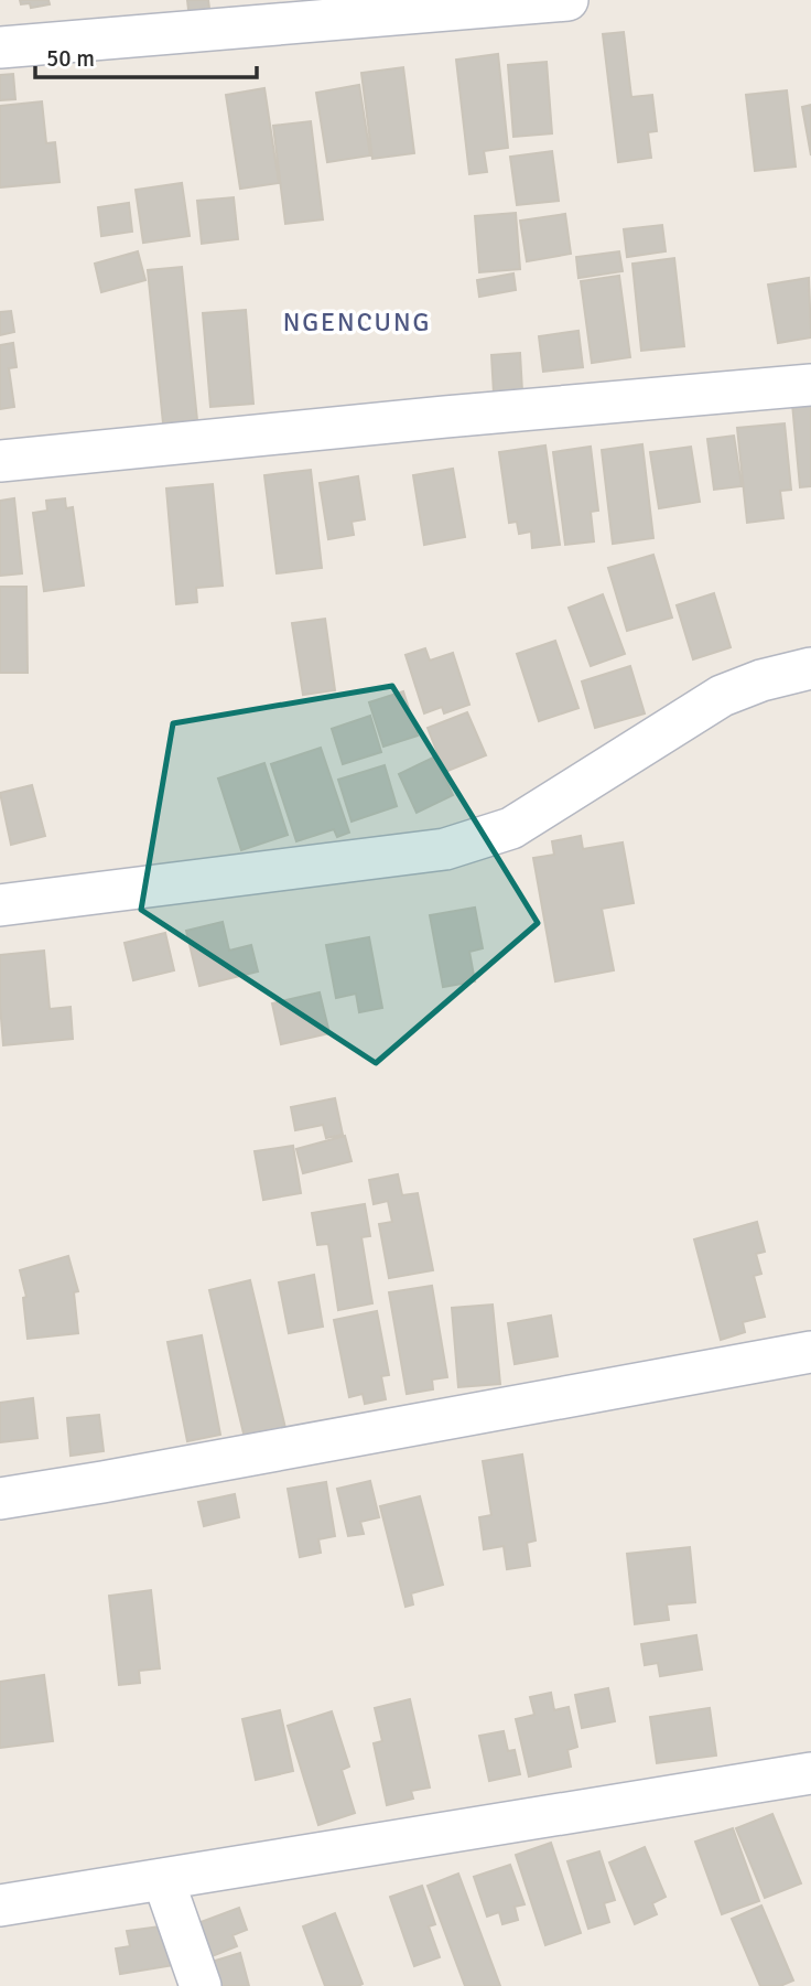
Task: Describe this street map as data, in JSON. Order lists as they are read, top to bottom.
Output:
{
  "districts": ["NGENCUNG"],
  "scale_bar": "50 m"
}
